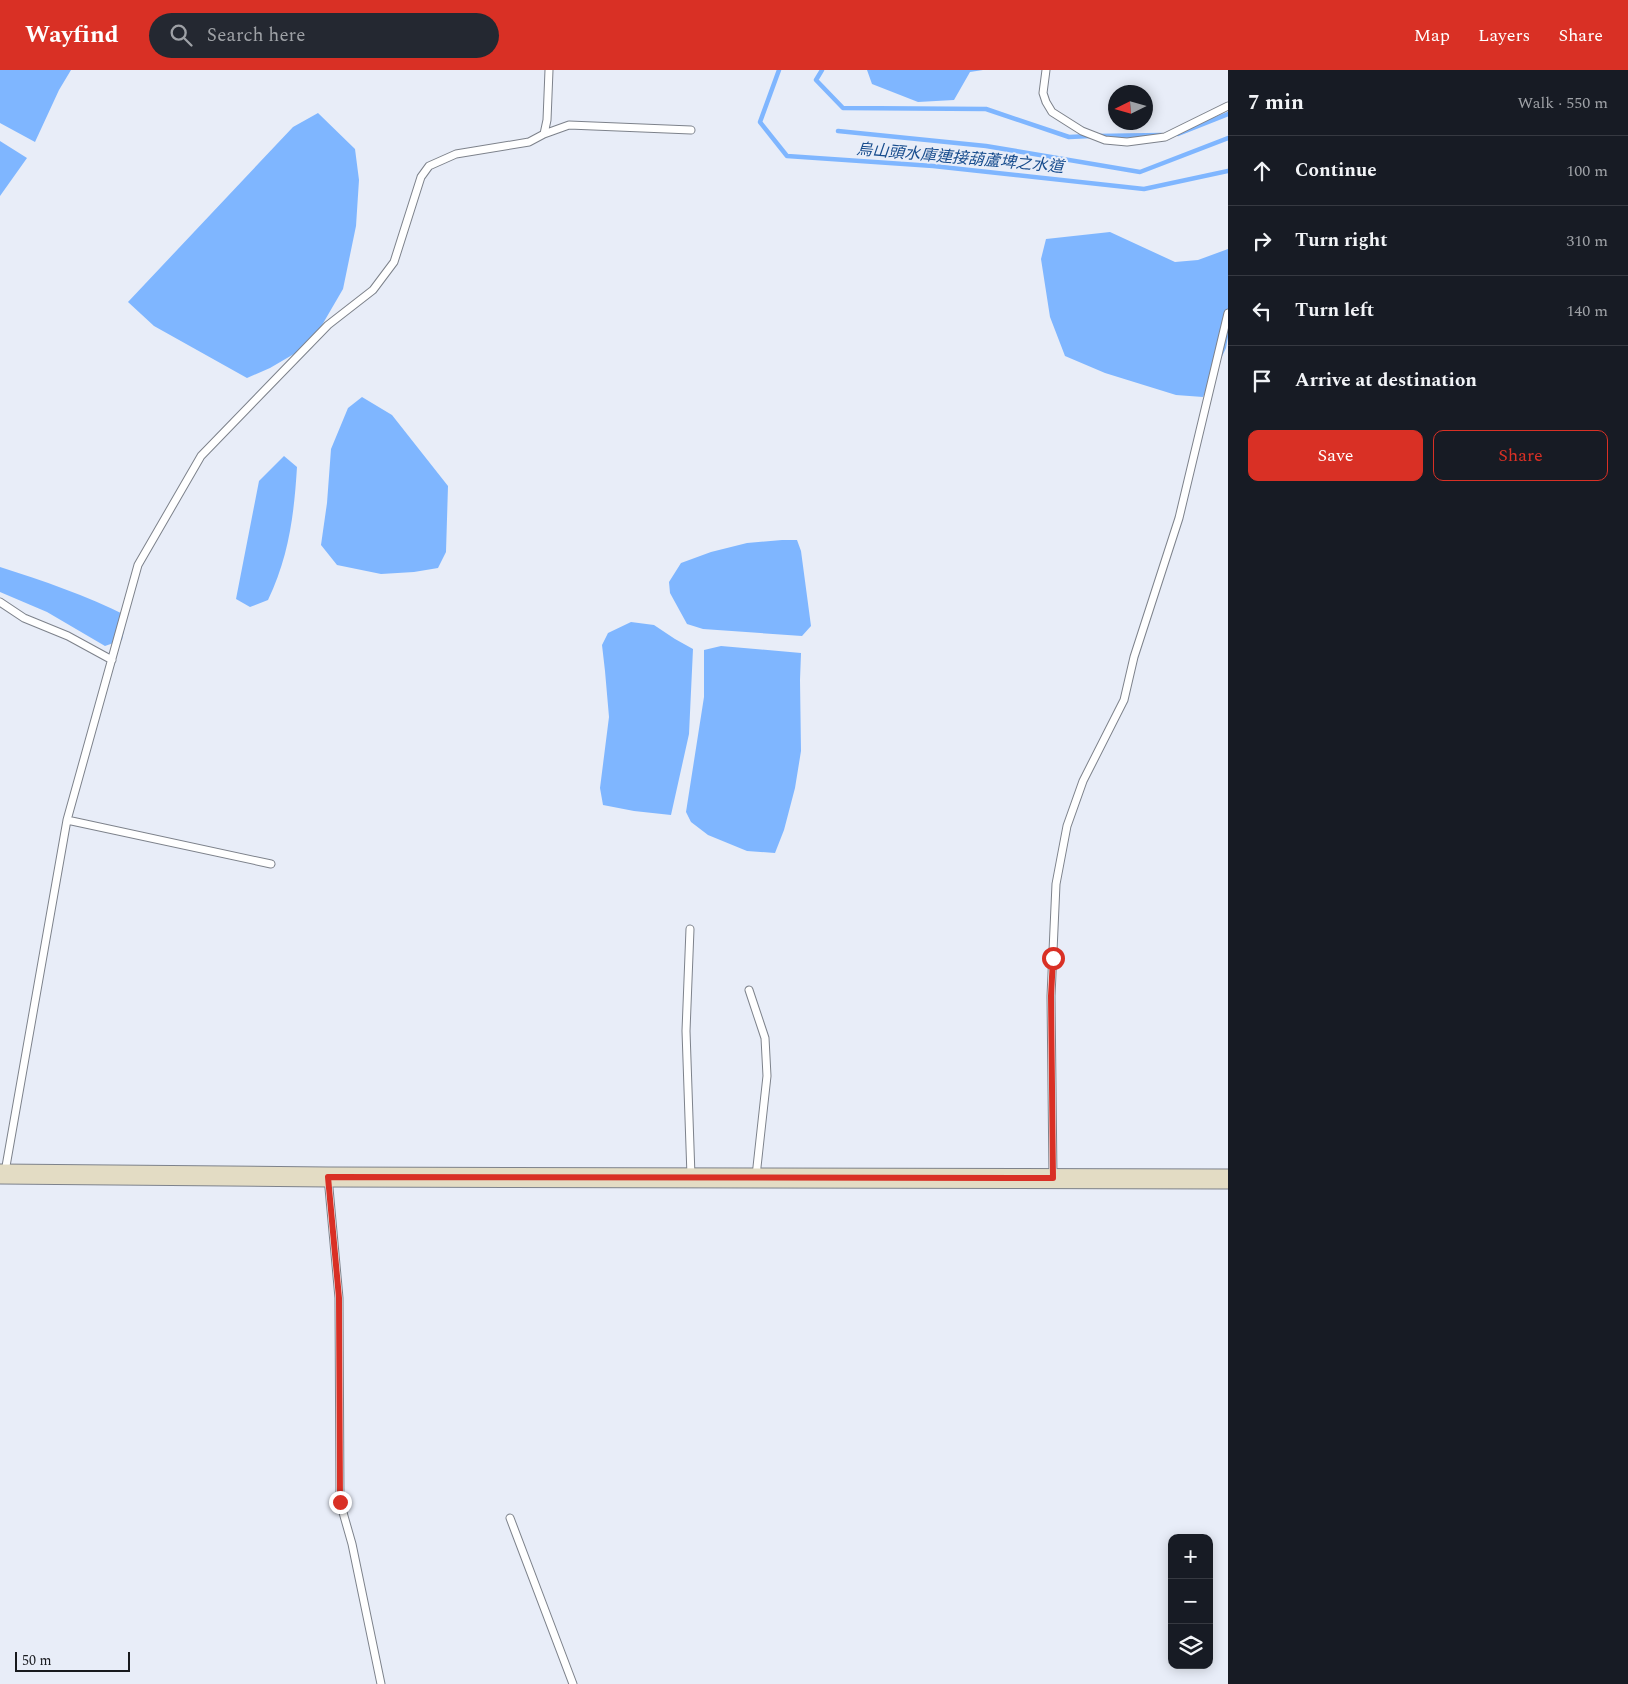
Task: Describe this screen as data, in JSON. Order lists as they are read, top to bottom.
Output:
{
  "water": ["烏山頭水庫連接葫蘆埤之水道"],
  "scale_bar": "50 m",
  "north": "left",
  "page": {
    "header": "Wayfind",
    "search": "Search here",
    "nav": ["Map", "Layers", "Share"],
    "heading": ["7 min", "Walk · 550 m"],
    "list": [
      ["Continue", "100 m"],
      ["Turn right", "310 m"],
      ["Turn left", "140 m"],
      "Arrive at destination"
    ],
    "buttons": ["Save", "Share"],
    "map_buttons": ["+", "−"],
    "scale": "50 m"
  }
}
